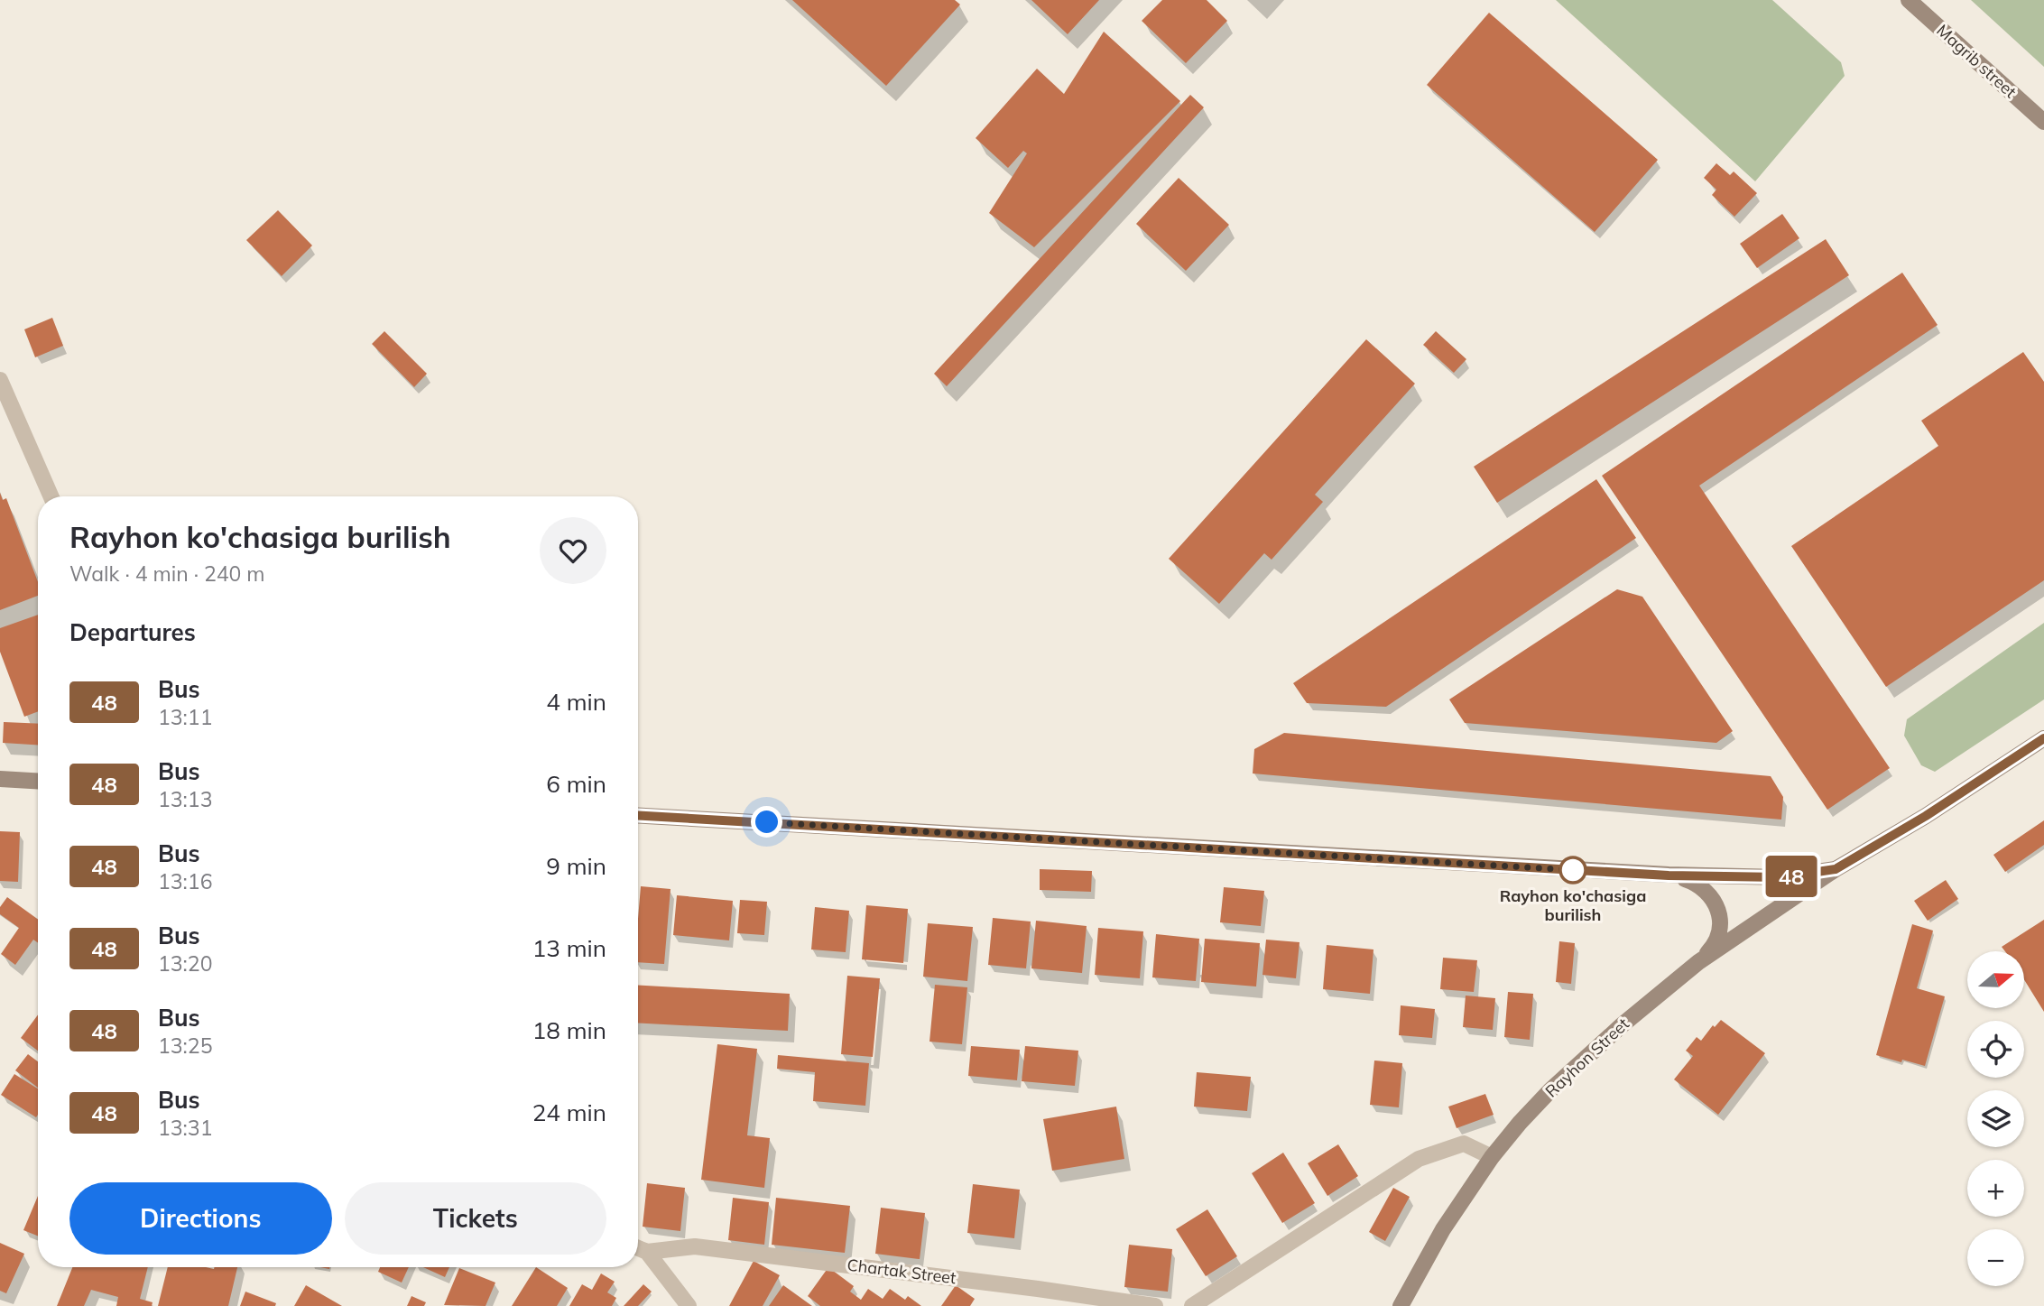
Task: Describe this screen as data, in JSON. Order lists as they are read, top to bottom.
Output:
{
  "streets": {
    "street": ["Magrib street", "Rayhon Street", "Chartak Street"]
  },
  "places": ["Rayhon ko'chasiga burilish"],
  "lines": ["bus line 48"],
  "north": "right",
  "page": {
    "on_map": "48",
    "heading": [
      ["Rayhon ko'chasiga burilish", "Walk · 4 min · 240 m"],
      "Departures"
    ],
    "list": [
      {
        "mark": "48",
        "name": "Bus",
        "note": "13:11",
        "value": "4 min"
      },
      {
        "mark": "48",
        "name": "Bus",
        "note": "13:13",
        "value": "6 min"
      },
      {
        "mark": "48",
        "name": "Bus",
        "note": "13:16",
        "value": "9 min"
      },
      {
        "mark": "48",
        "name": "Bus",
        "note": "13:20",
        "value": "13 min"
      },
      {
        "mark": "48",
        "name": "Bus",
        "note": "13:25",
        "value": "18 min"
      },
      {
        "mark": "48",
        "name": "Bus",
        "note": "13:31",
        "value": "24 min"
      }
    ],
    "map_buttons": ["+", "−"],
    "buttons": ["Directions", "Tickets"]
  }
}
